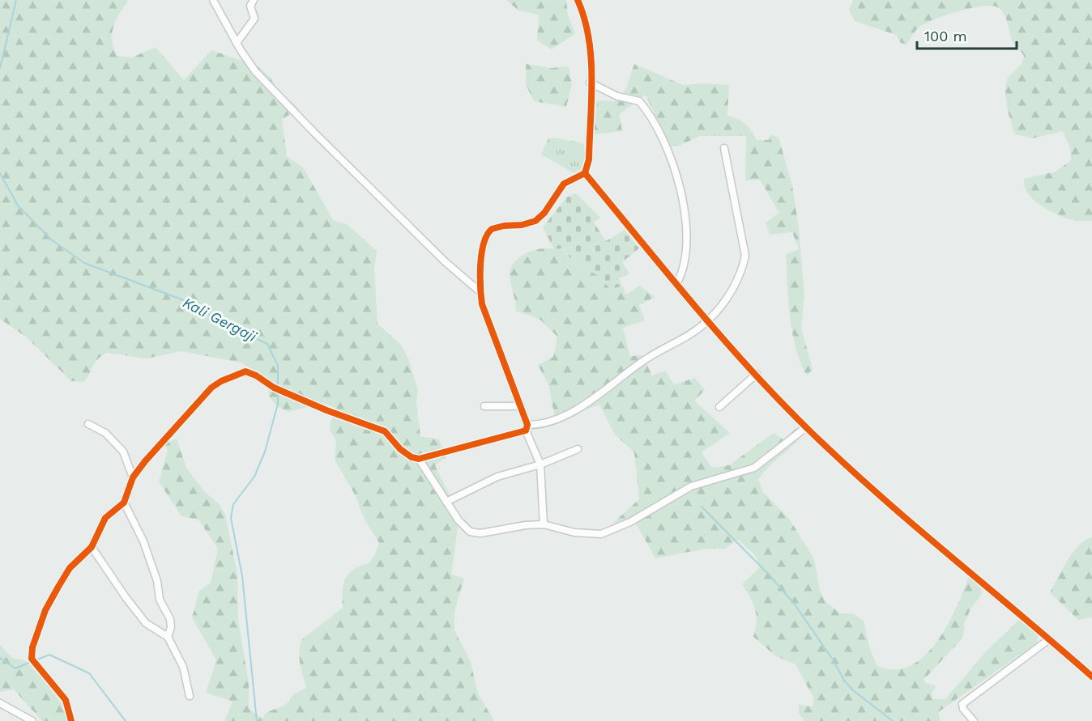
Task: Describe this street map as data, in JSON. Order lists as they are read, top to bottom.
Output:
{
  "water": ["Kali Gergaji"],
  "scale_bar": "100 m"
}
